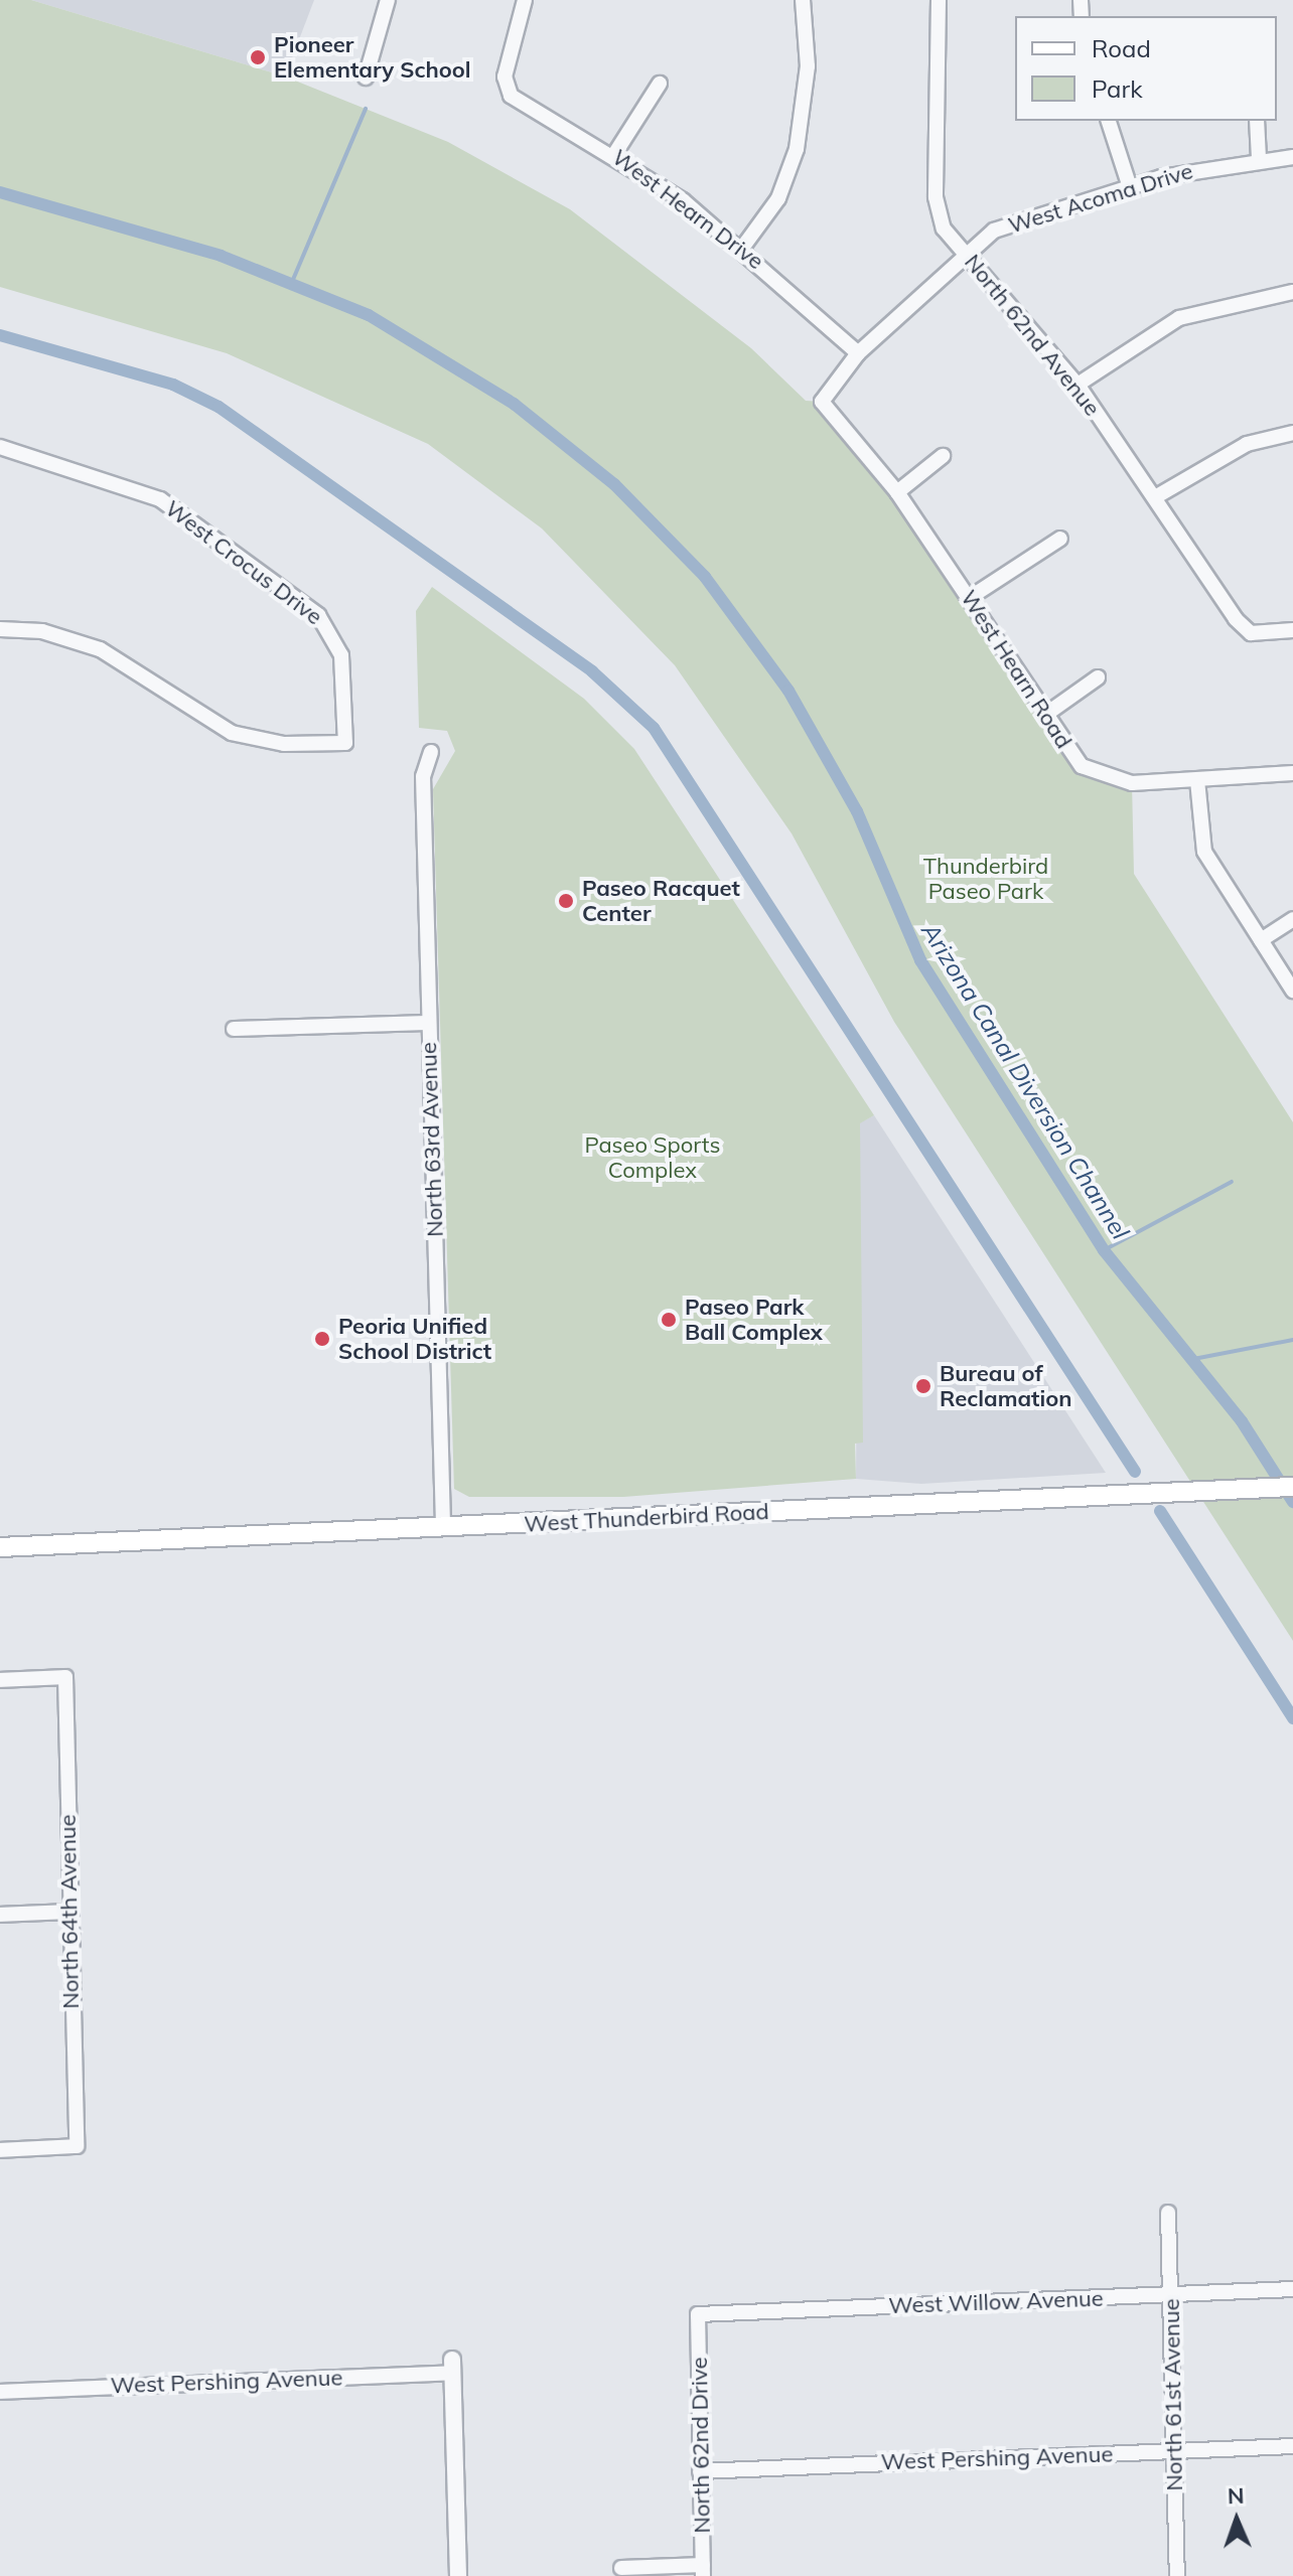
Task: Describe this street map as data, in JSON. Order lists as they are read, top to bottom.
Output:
{
  "streets": {
    "main road": ["West Thunderbird Road"],
    "street": [
      "West Acoma Drive",
      "West Hearn Drive",
      "North 62nd Avenue",
      "West Crocus Drive",
      "West Hearn Road",
      "North 63rd Avenue",
      "North 64th Avenue",
      "West Willow Avenue",
      "West Pershing Avenue",
      "North 61st Avenue",
      "North 62nd Drive"
    ]
  },
  "crossings": [
    ["West Acoma Drive", "West Hearn Drive"],
    ["West Acoma Drive", "North 62nd Avenue"],
    ["West Acoma Drive", "West Hearn Road"],
    ["North 63rd Avenue", "West Thunderbird Road"],
    ["West Willow Avenue", "North 61st Avenue"],
    ["West Willow Avenue", "North 62nd Drive"],
    ["West Pershing Avenue", "North 61st Avenue"],
    ["West Pershing Avenue", "North 62nd Drive"]
  ],
  "water": ["Arizona Canal Diversion Channel"],
  "parks": ["Thunderbird Paseo Park", "Paseo Sports Complex"],
  "places": [
    "Pioneer Elementary School",
    "Paseo Racquet Center",
    "Paseo Park Ball Complex",
    "Peoria Unified School District",
    "Bureau of Reclamation"
  ],
  "legend": ["Road", "Park"],
  "north": "top"
}
